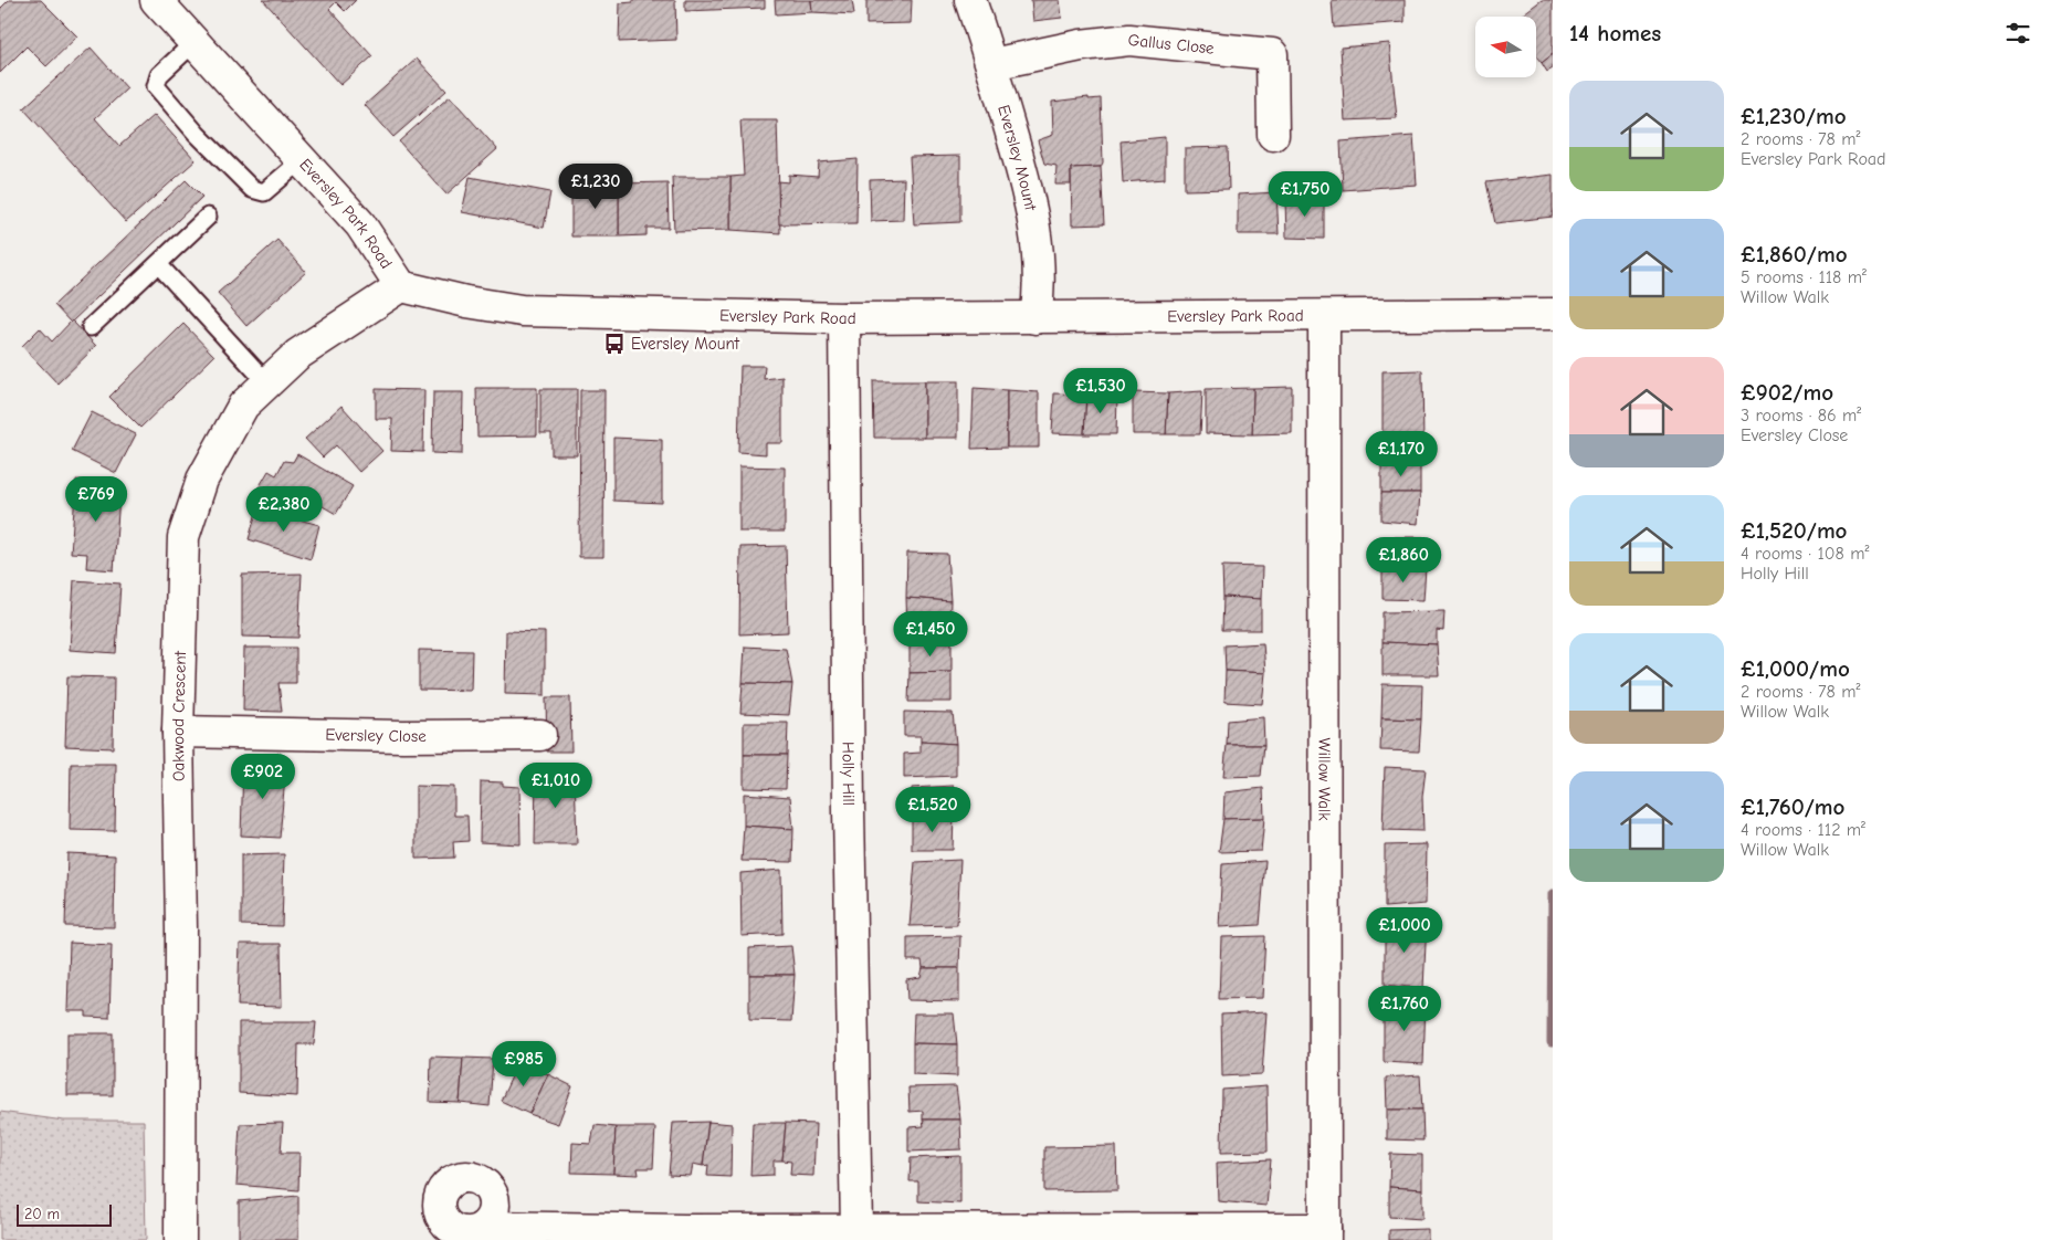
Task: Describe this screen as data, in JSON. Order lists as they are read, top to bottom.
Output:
{
  "streets": {
    "street": [
      "Gallus Close",
      "Eversley Mount",
      "Eversley Park Road",
      "Oakwood Crescent",
      "Eversley Close",
      "Holly Hill",
      "Willow Walk"
    ]
  },
  "crossings": [
    ["Gallus Close", "Eversley Mount"],
    ["Eversley Mount", "Eversley Park Road"],
    ["Eversley Park Road", "Oakwood Crescent"],
    ["Eversley Park Road", "Holly Hill"],
    ["Eversley Park Road", "Willow Walk"],
    ["Oakwood Crescent", "Eversley Close"]
  ],
  "places": {
    "bus stop": ["Eversley Mount"]
  },
  "scale_bar": "20 m",
  "north": "left",
  "page": {
    "heading": "14 homes",
    "list": [
      {
        "name": "£1,230/mo",
        "note": "2 rooms · 78 m² · Eversley Park Road"
      },
      {
        "name": "£1,860/mo",
        "note": "5 rooms · 118 m² · Willow Walk"
      },
      {
        "name": "£902/mo",
        "note": "3 rooms · 86 m² · Eversley Close"
      },
      {
        "name": "£1,520/mo",
        "note": "4 rooms · 108 m² · Holly Hill"
      },
      {
        "name": "£1,000/mo",
        "note": "2 rooms · 78 m² · Willow Walk"
      },
      {
        "name": "£1,760/mo",
        "note": "4 rooms · 112 m² · Willow Walk"
      }
    ],
    "price": [
      "£1,230",
      "£1,750",
      "£1,530",
      "£1,170",
      "£769",
      "£2,380",
      "£1,860",
      "£1,450",
      "£902",
      "£1,010",
      "£1,520",
      "£1,000",
      "£1,760",
      "£985"
    ],
    "scale": "20 m"
  }
}
